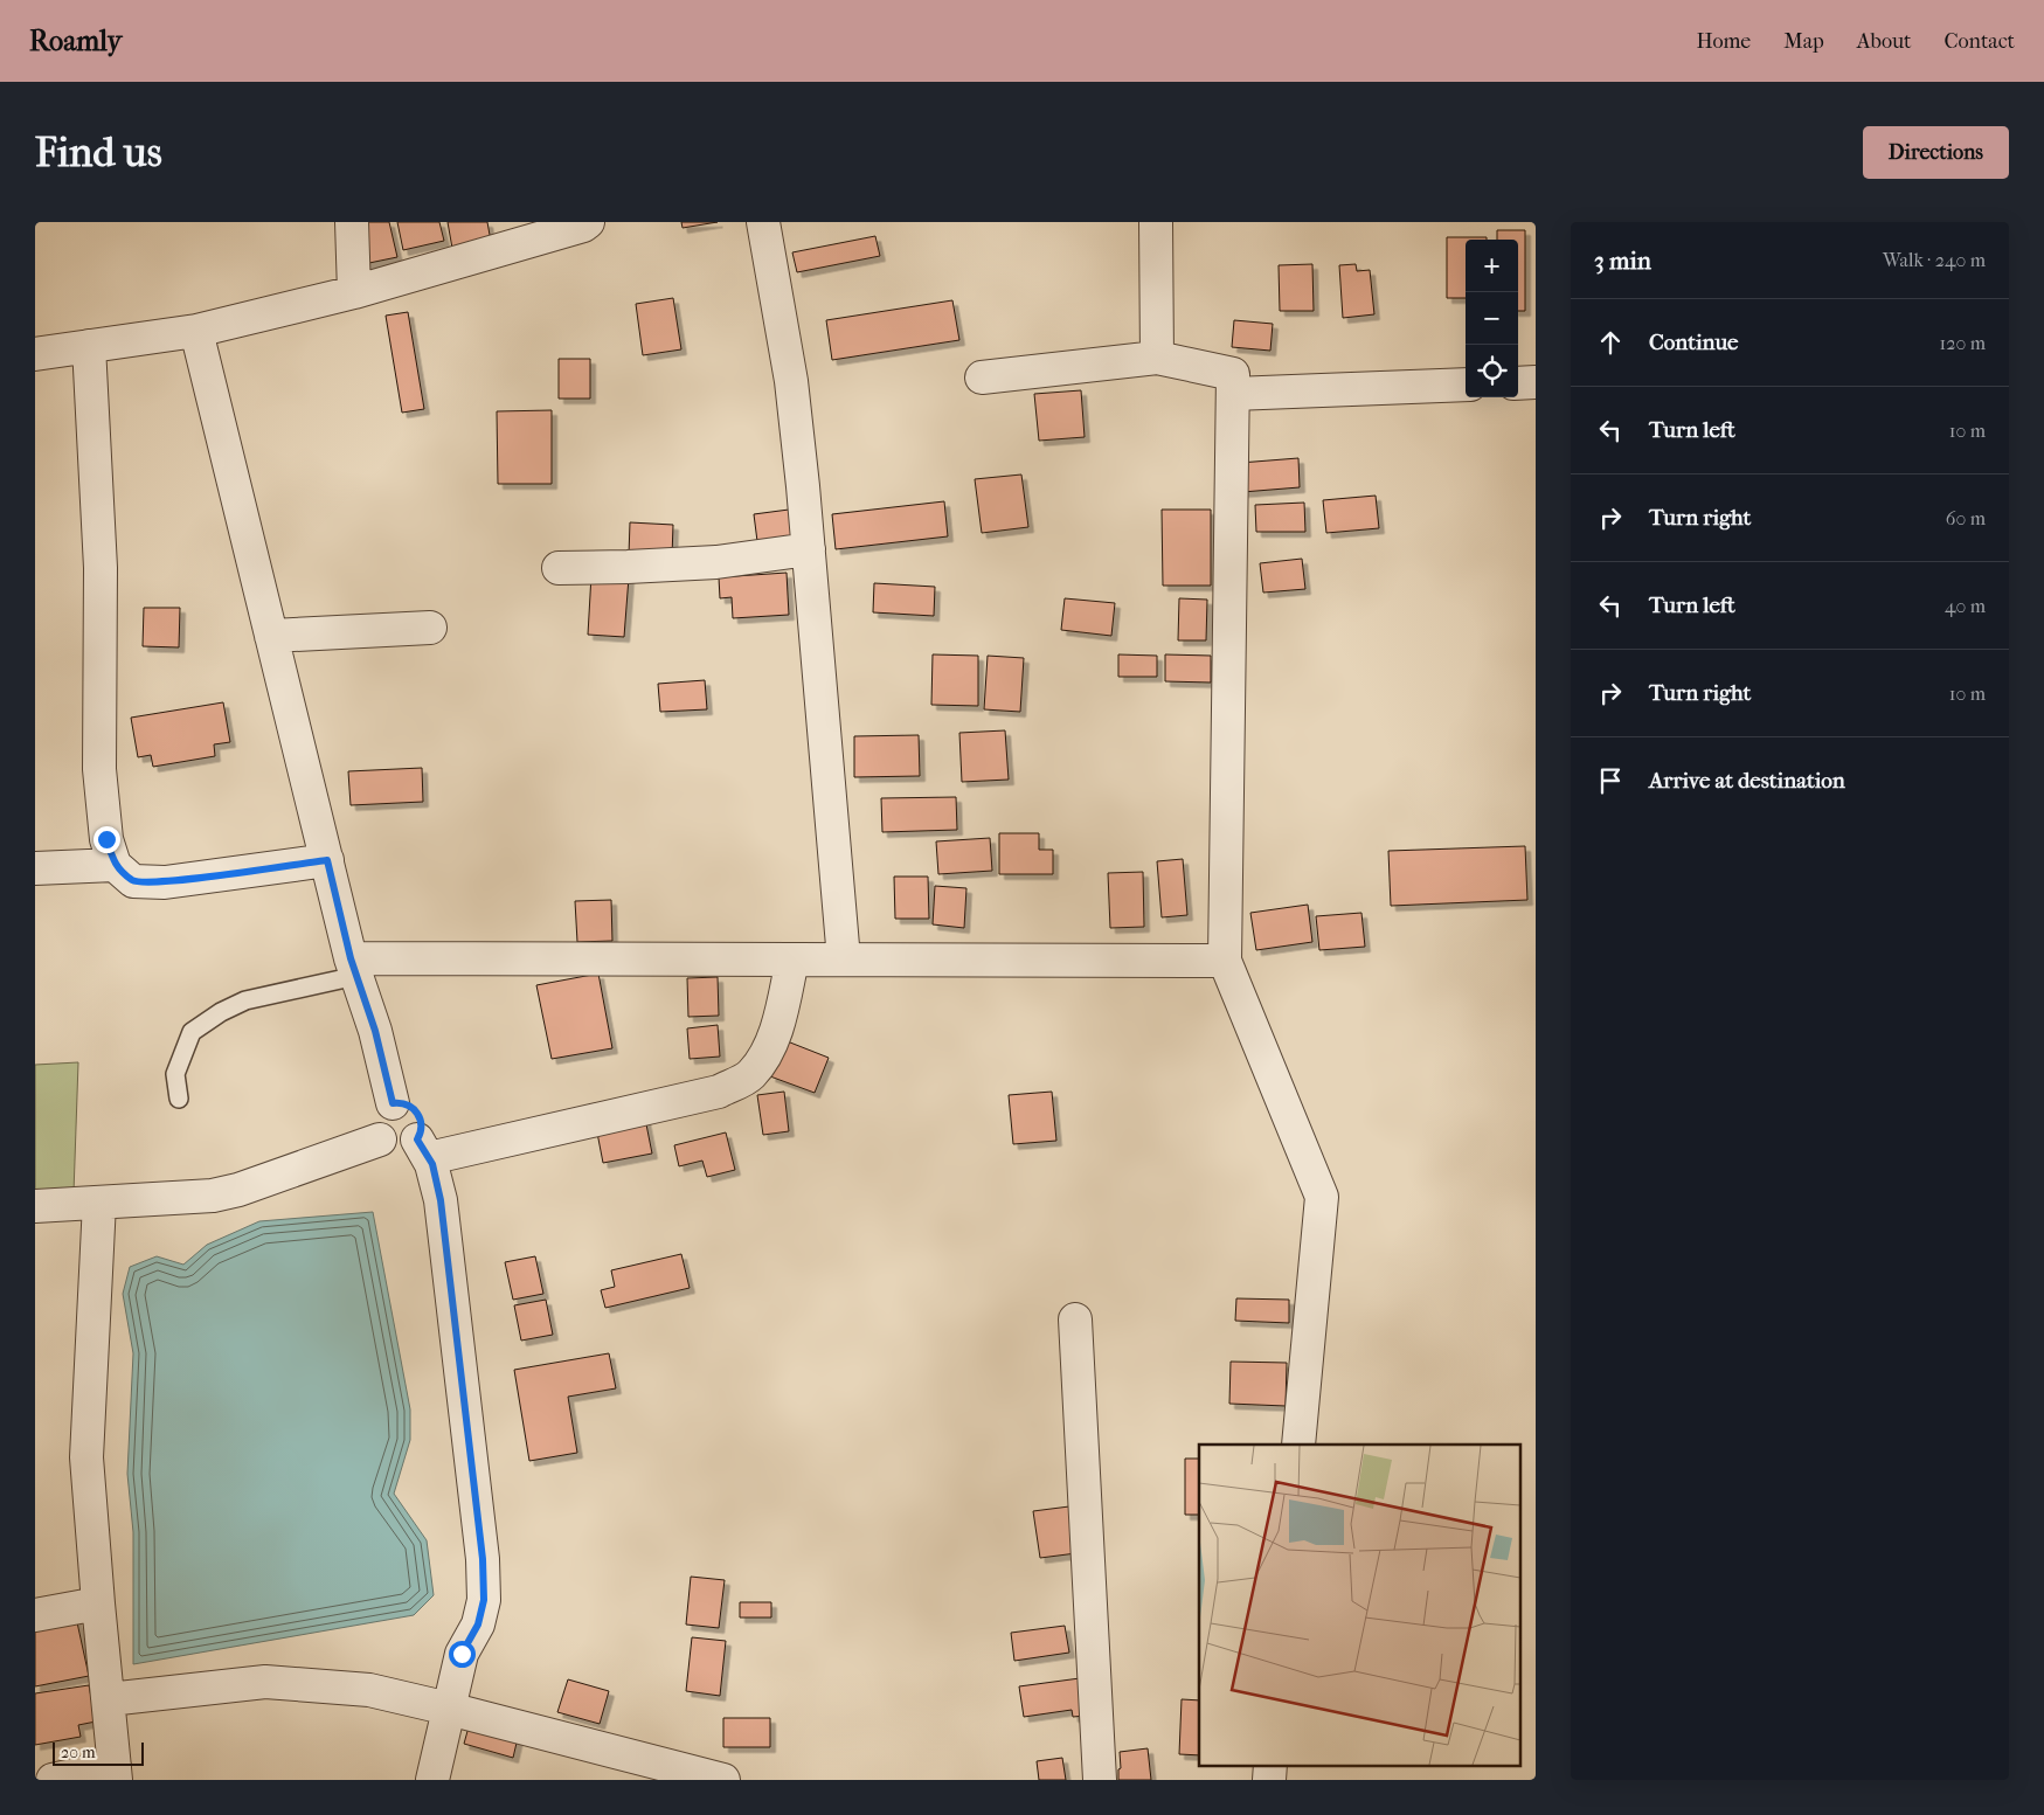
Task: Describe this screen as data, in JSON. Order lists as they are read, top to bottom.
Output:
{
  "scale_bar": "20 m",
  "page": {
    "header": "Roamly",
    "nav": [
      "Home",
      "Map",
      "About",
      "Contact"
    ],
    "buttons": "Directions",
    "title": "Find us",
    "heading": ["3 min", "Walk · 240 m"],
    "map_buttons": ["+", "−"],
    "list": [
      ["Continue", "120 m"],
      ["Turn left", "10 m"],
      ["Turn right", "60 m"],
      ["Turn left", "40 m"],
      ["Turn right", "10 m"],
      "Arrive at destination"
    ],
    "scale": "20 m"
  }
}
